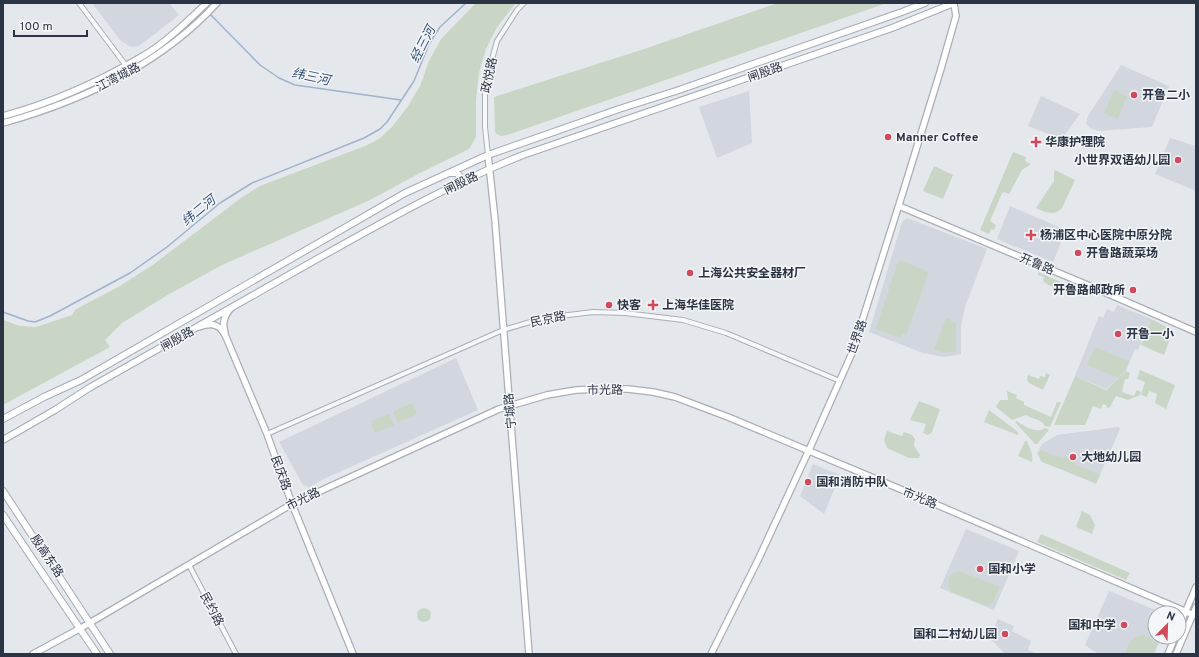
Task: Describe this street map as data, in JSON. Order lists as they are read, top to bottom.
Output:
{
  "streets": {
    "main road": ["闸殷路", "殷高东路"],
    "street": [
      "政悦路",
      "江湾城路",
      "开鲁路",
      "民京路",
      "世界路",
      "市光路",
      "宁城路",
      "民庆路",
      "民约路"
    ]
  },
  "crossings": [
    ["闸殷路", "政悦路"],
    ["闸殷路", "世界路"],
    ["闸殷路", "宁城路"],
    ["闸殷路", "民庆路"],
    ["政悦路", "宁城路"],
    ["开鲁路", "世界路"],
    ["民京路", "世界路"],
    ["民京路", "宁城路"],
    ["民京路", "民庆路"],
    ["世界路", "市光路"],
    ["市光路", "宁城路"],
    ["市光路", "民庆路"],
    ["市光路", "殷高东路"],
    ["市光路", "民约路"]
  ],
  "water": ["经三河", "纬三河", "纬二河"],
  "places": {
    "other": [
      "开鲁二小",
      "Manner Coffee",
      "小世界双语幼儿园",
      "开鲁路蔬菜场",
      "上海公共安全器材厂",
      "开鲁路邮政所",
      "快客",
      "开鲁一小",
      "大地幼儿园",
      "国和消防中队",
      "国和小学",
      "国和中学",
      "国和二村幼儿园"
    ],
    "health": ["华康护理院", "杨浦区中心医院中原分院", "上海华佳医院"]
  },
  "scale_bar": "100 m",
  "north": "top right"
}
